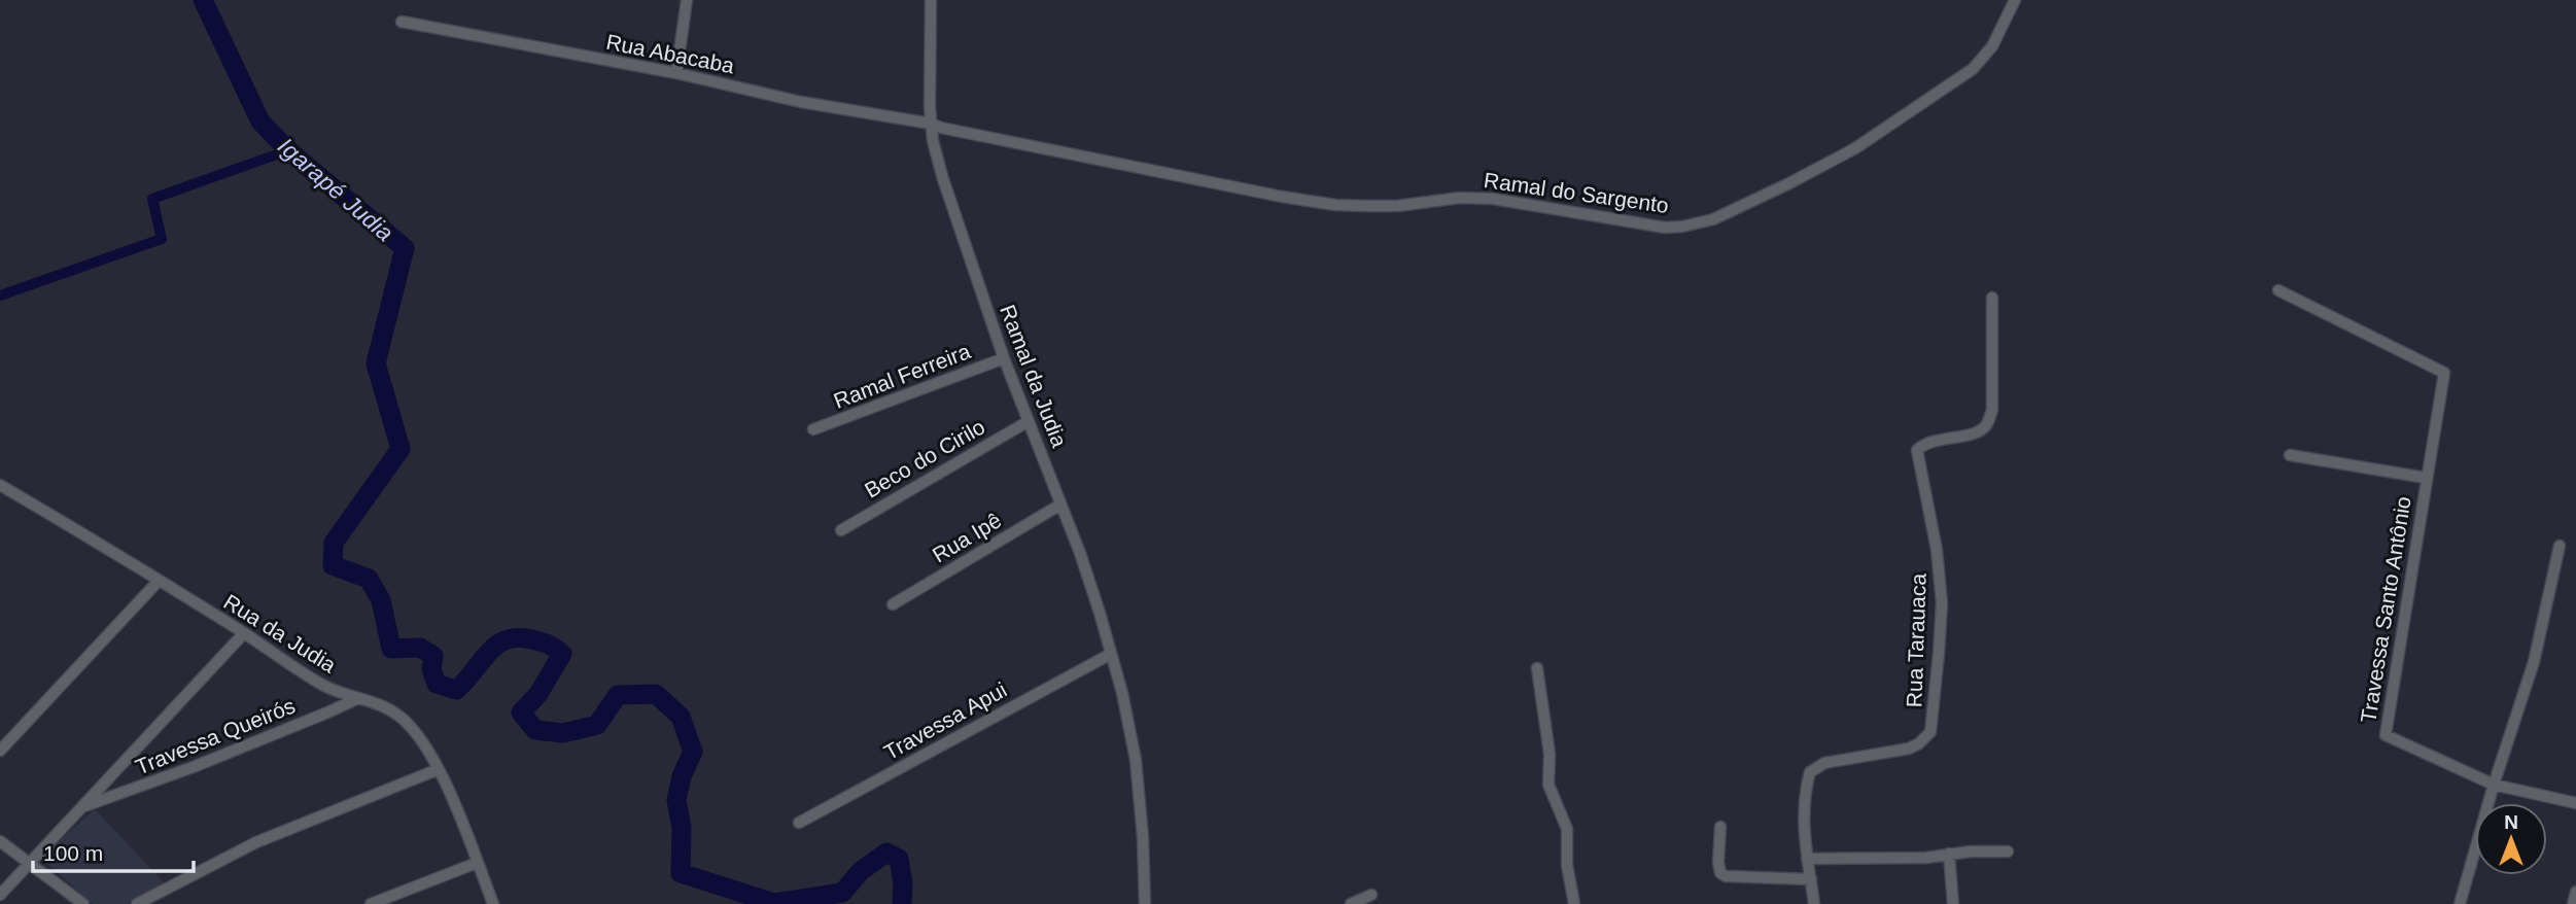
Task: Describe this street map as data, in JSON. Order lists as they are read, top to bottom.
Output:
{
  "streets": {
    "street": [
      "Rua Abacaba",
      "Ramal do Sargento",
      "Ramal Ferreira",
      "Ramal da Judia",
      "Beco do Cirilo",
      "Rua Ipê",
      "Travessa Santo Antônio",
      "Rua da Judia",
      "Rua Tarauaca",
      "Travessa Apui",
      "Travessa Queirós"
    ]
  },
  "crossings": [
    ["Rua Abacaba", "Ramal do Sargento"],
    ["Rua Abacaba", "Ramal da Judia"],
    ["Ramal do Sargento", "Ramal da Judia"],
    ["Ramal Ferreira", "Ramal da Judia"],
    ["Ramal da Judia", "Beco do Cirilo"],
    ["Ramal da Judia", "Rua Ipê"],
    ["Ramal da Judia", "Travessa Apui"],
    ["Rua da Judia", "Travessa Queirós"]
  ],
  "water": ["Igarapé Judia"],
  "scale_bar": "100 m",
  "north": "top"
}
